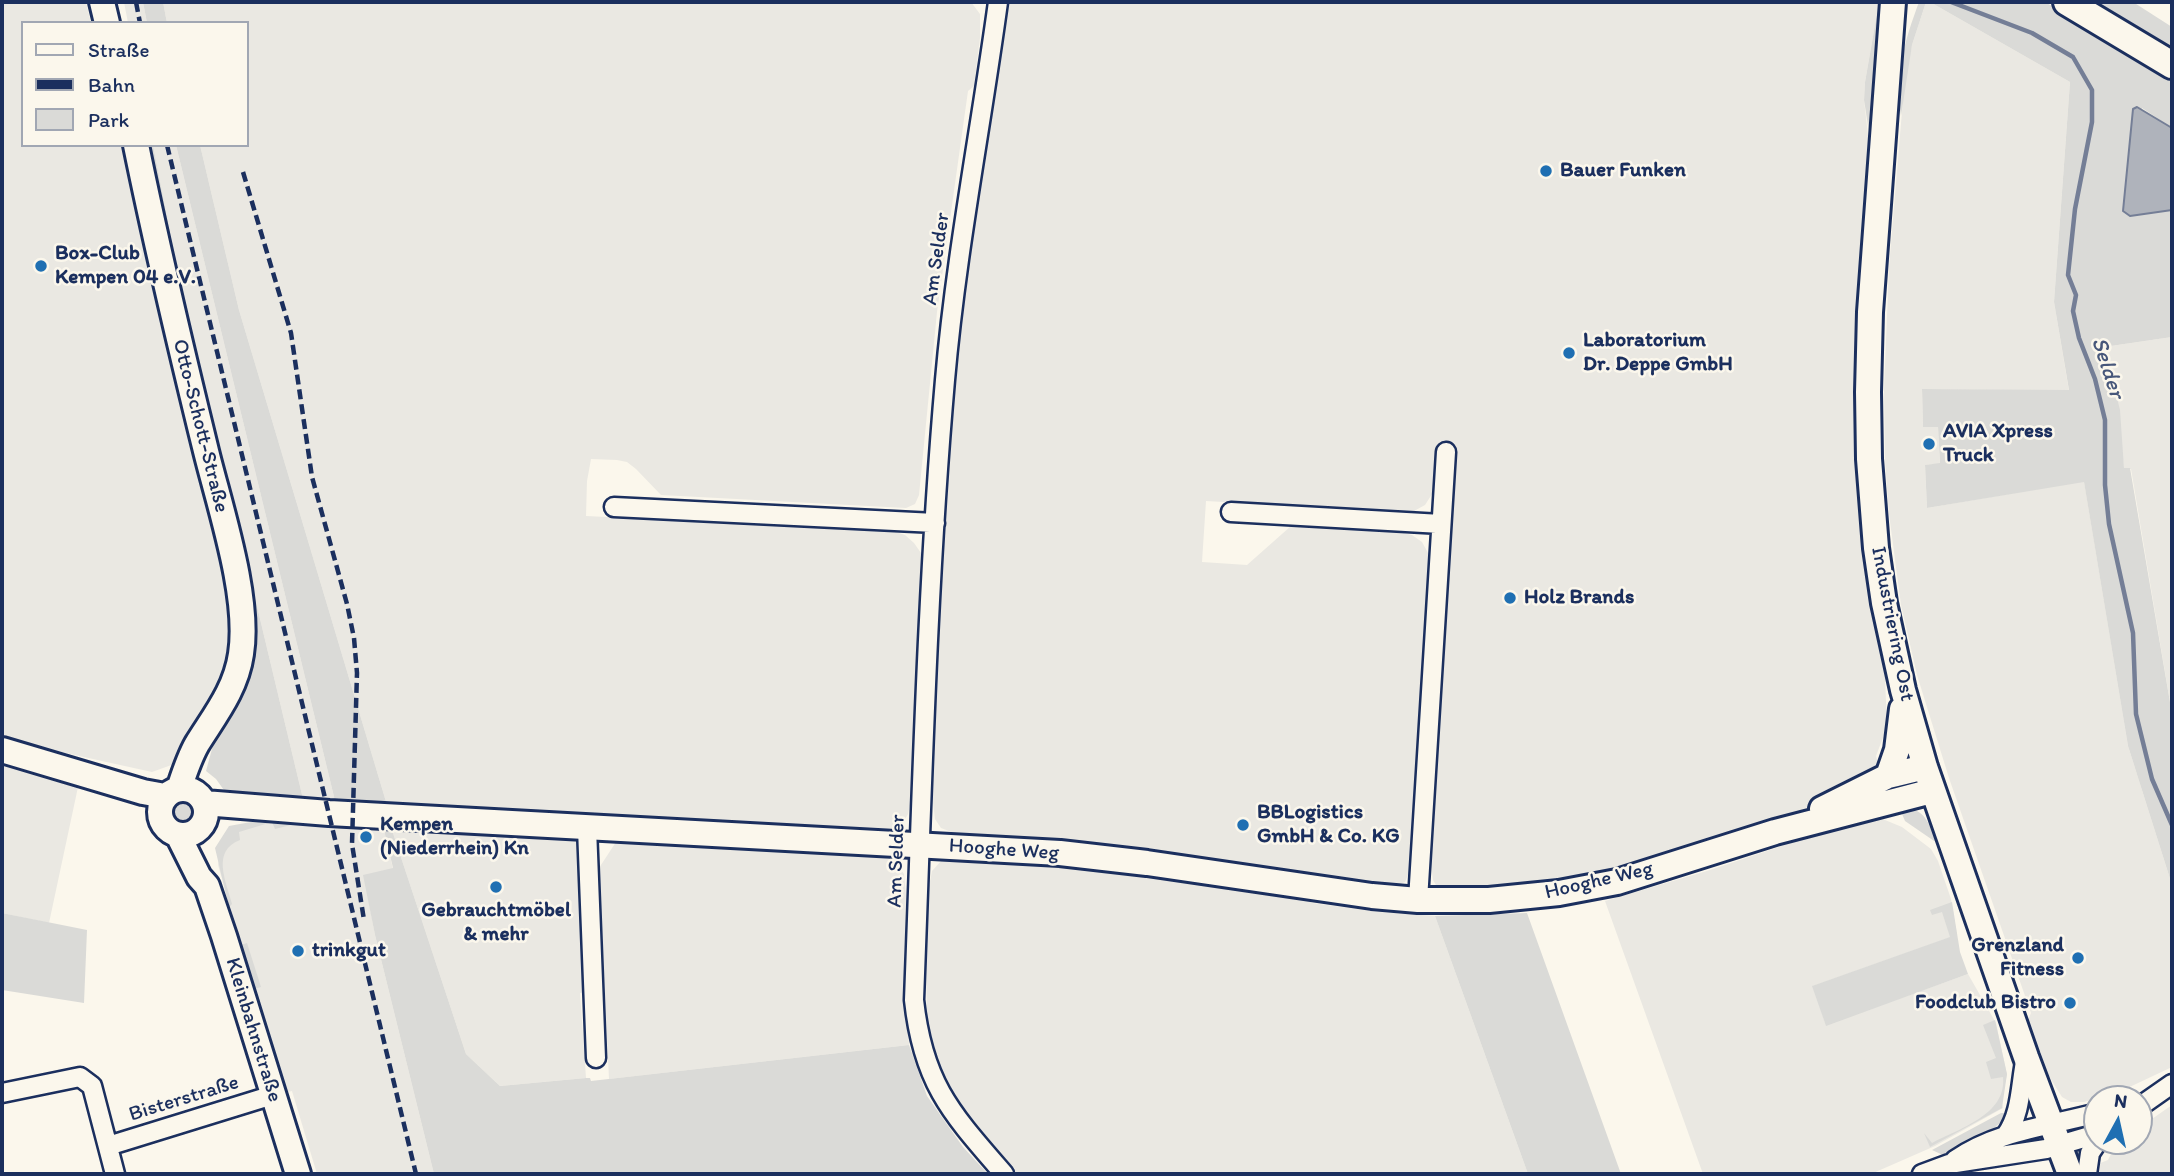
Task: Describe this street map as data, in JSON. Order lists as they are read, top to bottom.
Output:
{
  "streets": {
    "street": [
      "Am Selder",
      "Otto-Schott-Straße",
      "Industriering Ost",
      "Hooghe Weg",
      "Kleinbahnstraße",
      "Bisterstraße"
    ]
  },
  "crossings": [
    ["Am Selder", "Hooghe Weg"],
    ["Otto-Schott-Straße", "Hooghe Weg"],
    ["Otto-Schott-Straße", "Kleinbahnstraße"],
    ["Industriering Ost", "Hooghe Weg"],
    ["Hooghe Weg", "Kleinbahnstraße"],
    ["Kleinbahnstraße", "Bisterstraße"]
  ],
  "water": ["Selder"],
  "places": [
    "Bauer Funken",
    "Box-Club Kempen 04 e.V.",
    "Laboratorium Dr. Deppe GmbH",
    "AVIA Xpress Truck",
    "Holz Brands",
    "BBLogistics GmbH & Co. KG",
    "Kempen (Niederrhein) Kn",
    "Gebrauchtmöbel & mehr",
    "trinkgut",
    "Grenzland Fitness",
    "Foodclub Bistro"
  ],
  "legend": ["Straße", "Bahn", "Park"],
  "north": "top"
}
